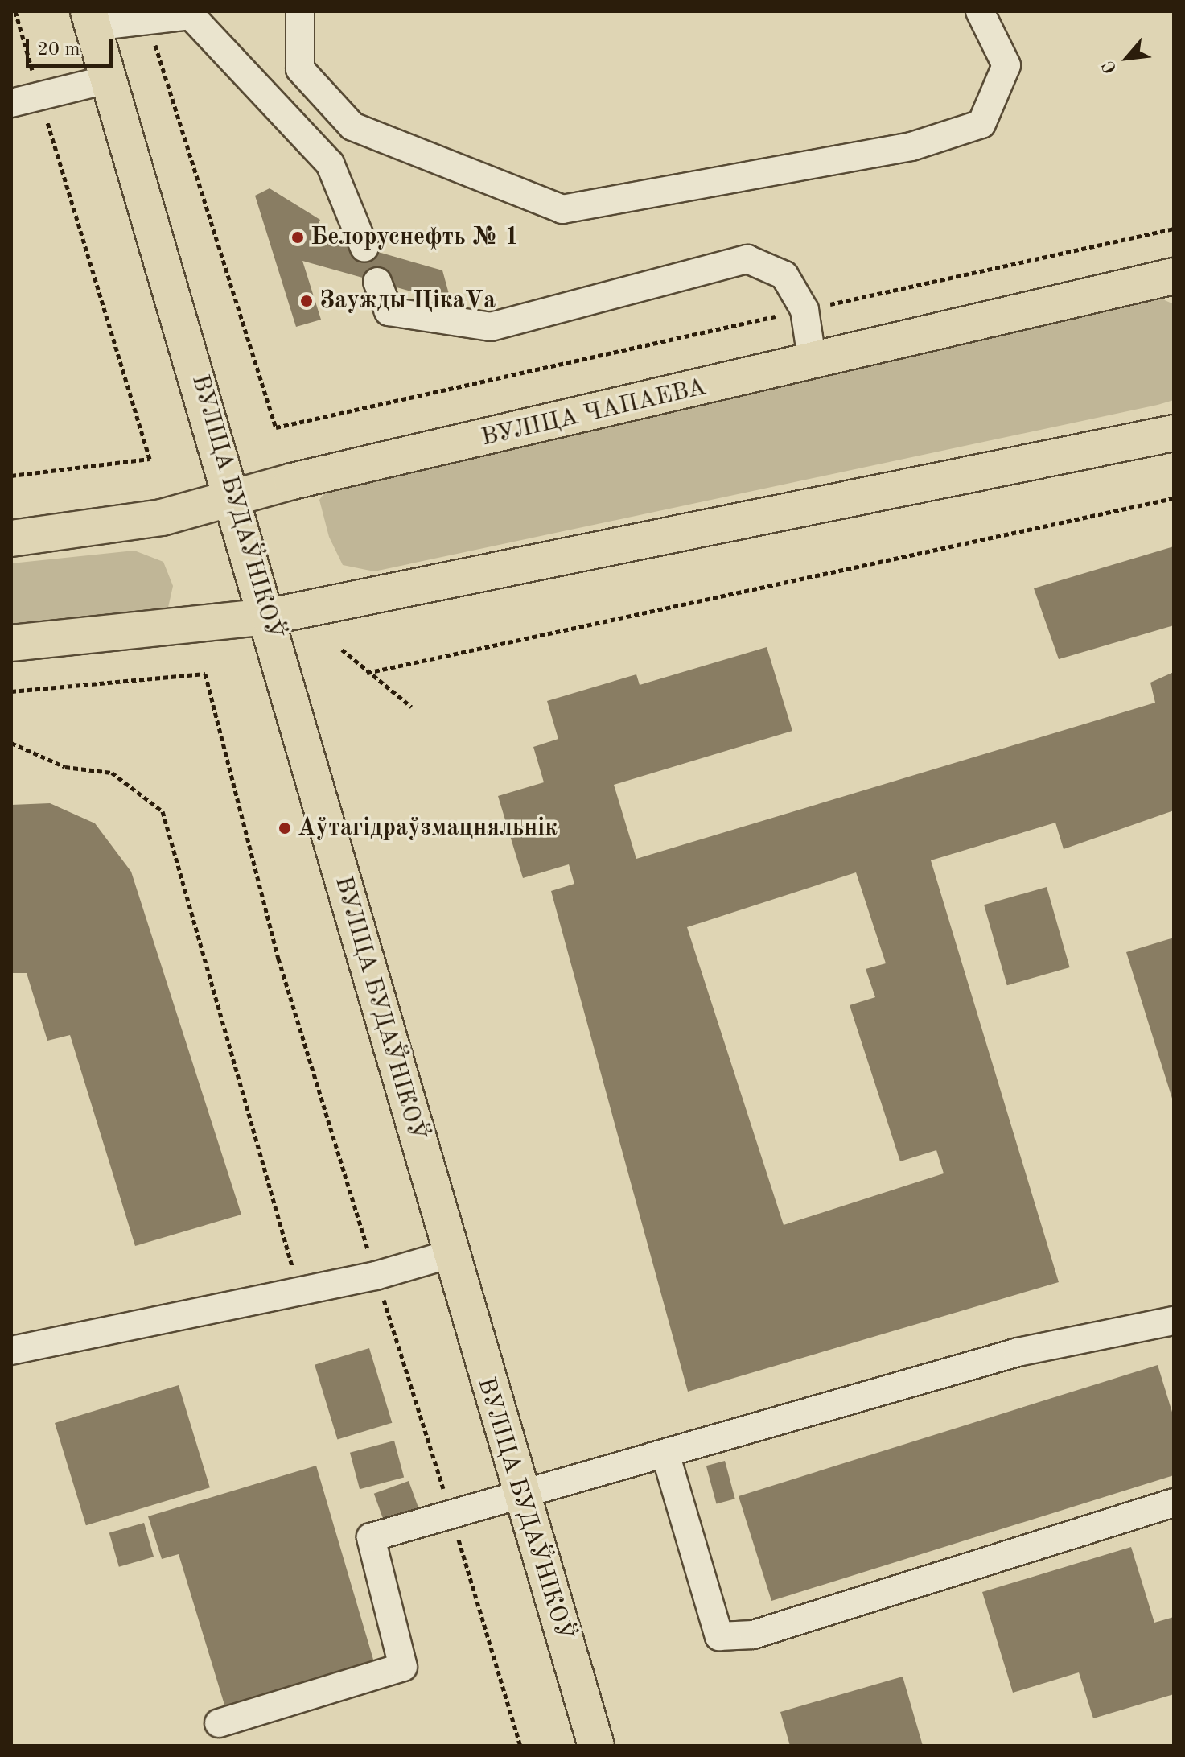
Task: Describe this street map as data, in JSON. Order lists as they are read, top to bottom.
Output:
{
  "streets": {
    "main road": ["ВУЛІЦА ЧАПАЕВА", "ВУЛІЦА БУДАЎНІКОЎ"]
  },
  "crossings": [
    ["ВУЛІЦА ЧАПАЕВА", "ВУЛІЦА БУДАЎНІКОЎ"]
  ],
  "places": ["Белоруснефть № 1", "Заужды ЦікаVа", "Аўтагідраўзмацняльнік"],
  "scale_bar": "20 m",
  "north": "bottom left"
}
